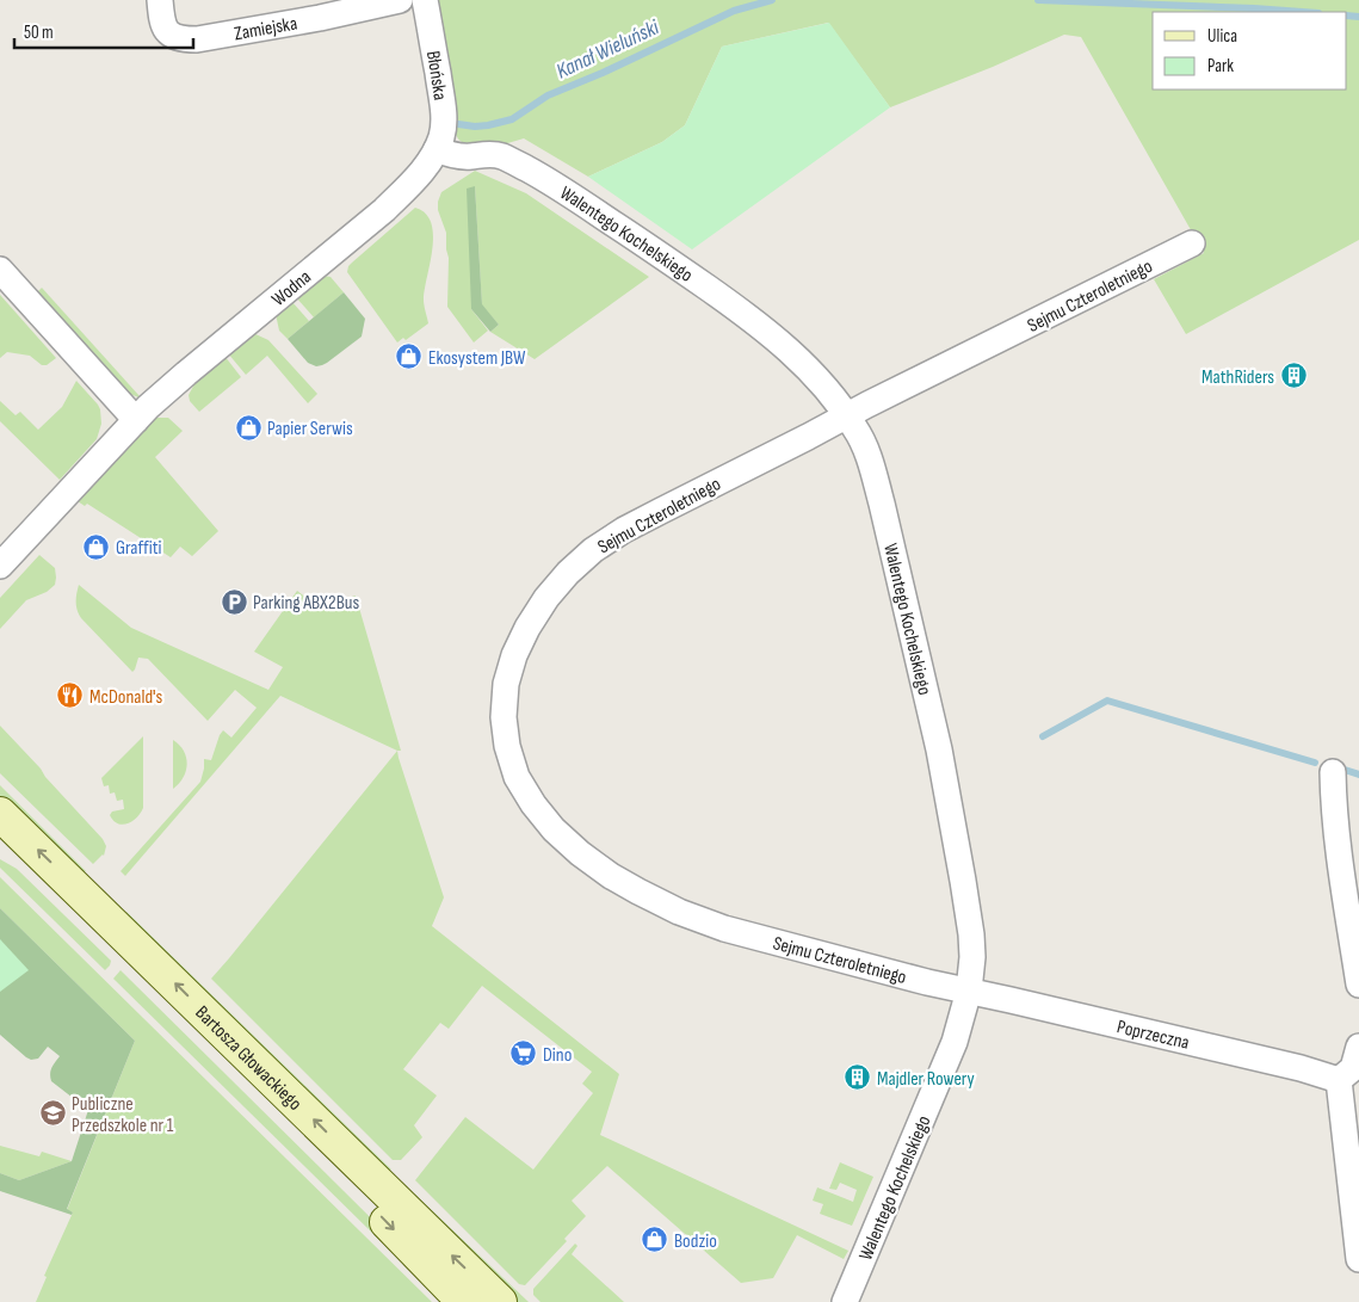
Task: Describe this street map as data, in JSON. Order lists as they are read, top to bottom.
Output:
{
  "streets": {
    "street": [
      "Zamiejska",
      "Błońska",
      "Walentego Kochelskiego",
      "Wodna",
      "Sejmu Czteroletniego",
      "Poprzeczna",
      "Bartosza Głowackiego"
    ]
  },
  "crossings": [
    ["Błońska", "Walentego Kochelskiego"],
    ["Błońska", "Wodna"],
    ["Walentego Kochelskiego", "Wodna"],
    ["Walentego Kochelskiego", "Sejmu Czteroletniego"],
    ["Walentego Kochelskiego", "Poprzeczna"],
    ["Sejmu Czteroletniego", "Poprzeczna"]
  ],
  "water": ["Kanał Wieluński"],
  "places": {
    "shop": [
      "Ekosystem JBW",
      "Papier Serwis",
      "Graffiti",
      "Bodzio"
    ],
    "building": ["MathRiders", "Majdler Rowery"],
    "parking": ["Parking ABX2Bus"],
    "restaurant": ["McDonald's"],
    "supermarket": ["Dino"],
    "school or university": ["Publiczne Przedszkole nr 1"]
  },
  "legend": ["Ulica", "Park"],
  "scale_bar": "50 m"
}
